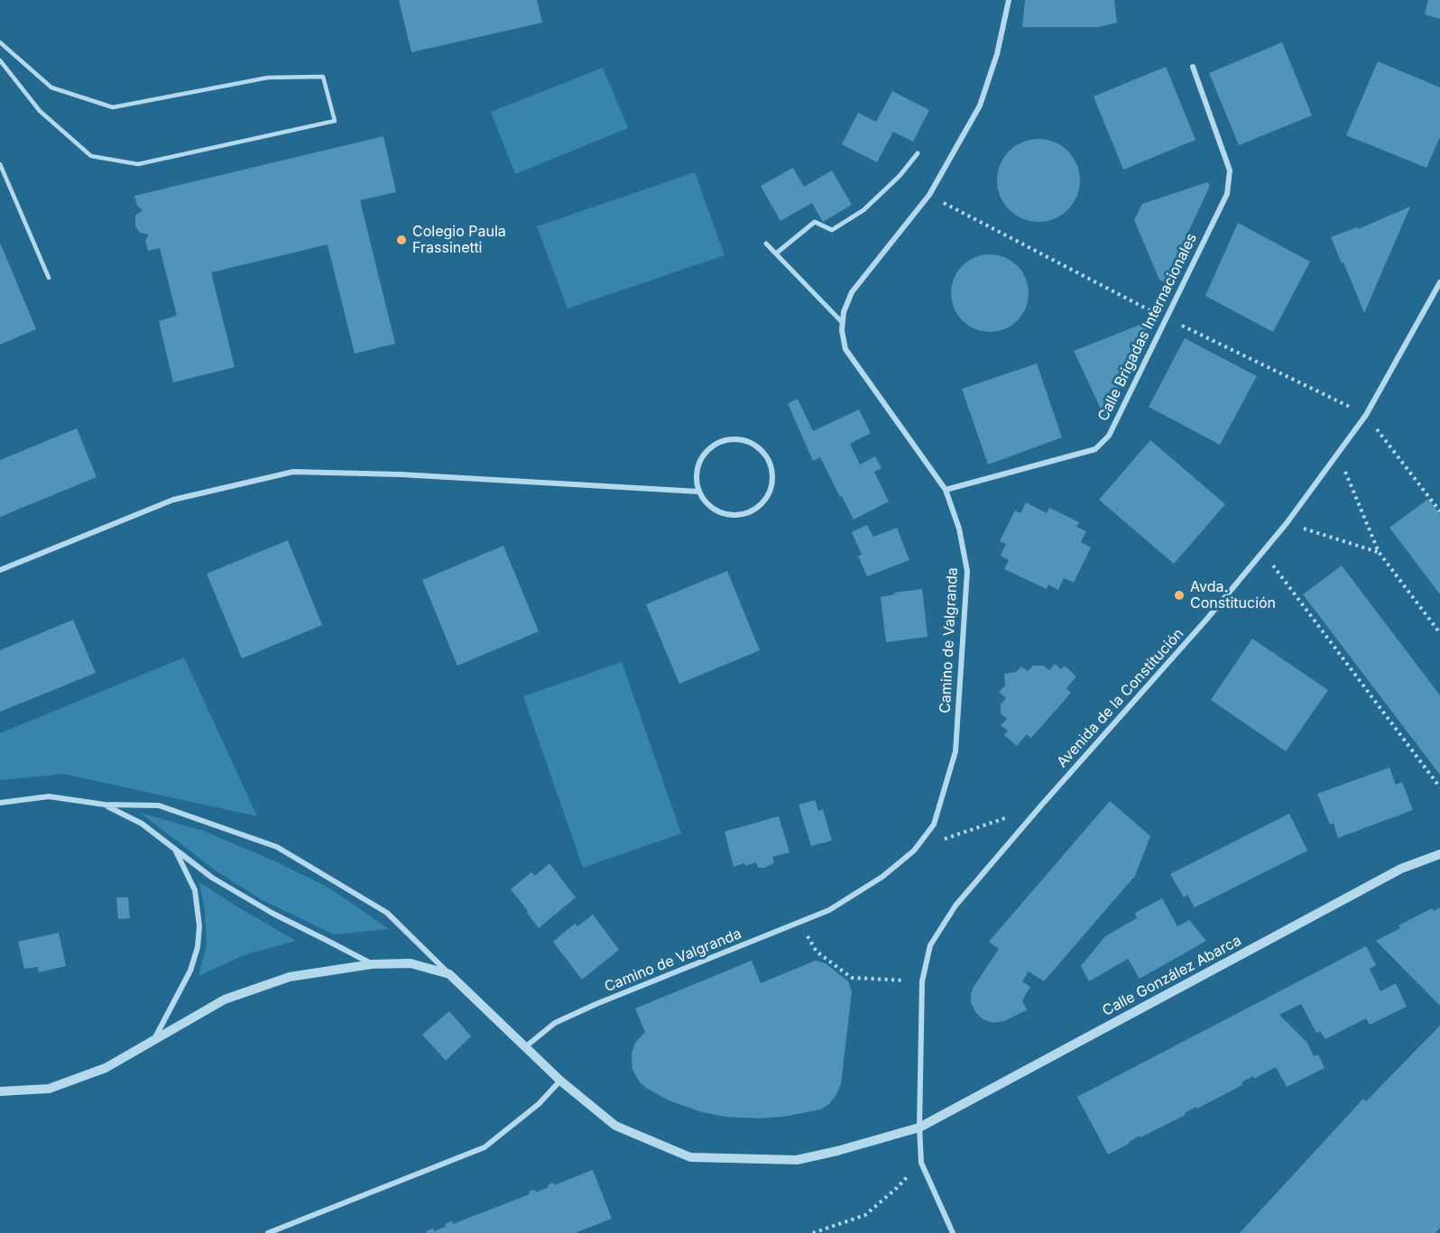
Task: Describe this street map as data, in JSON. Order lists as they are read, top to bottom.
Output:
{
  "streets": {
    "street": [
      "Calle Brigadas Internacionales",
      "Camino de Valgranda",
      "Avenida de la Constitución",
      "Calle González Abarca"
    ]
  },
  "crossings": [
    ["Calle Brigadas Internacionales", "Camino de Valgranda"],
    ["Camino de Valgranda", "Calle González Abarca"],
    ["Avenida de la Constitución", "Calle González Abarca"]
  ],
  "places": ["Colegio Paula Frassinetti", "Avda. Constitución"]
}
